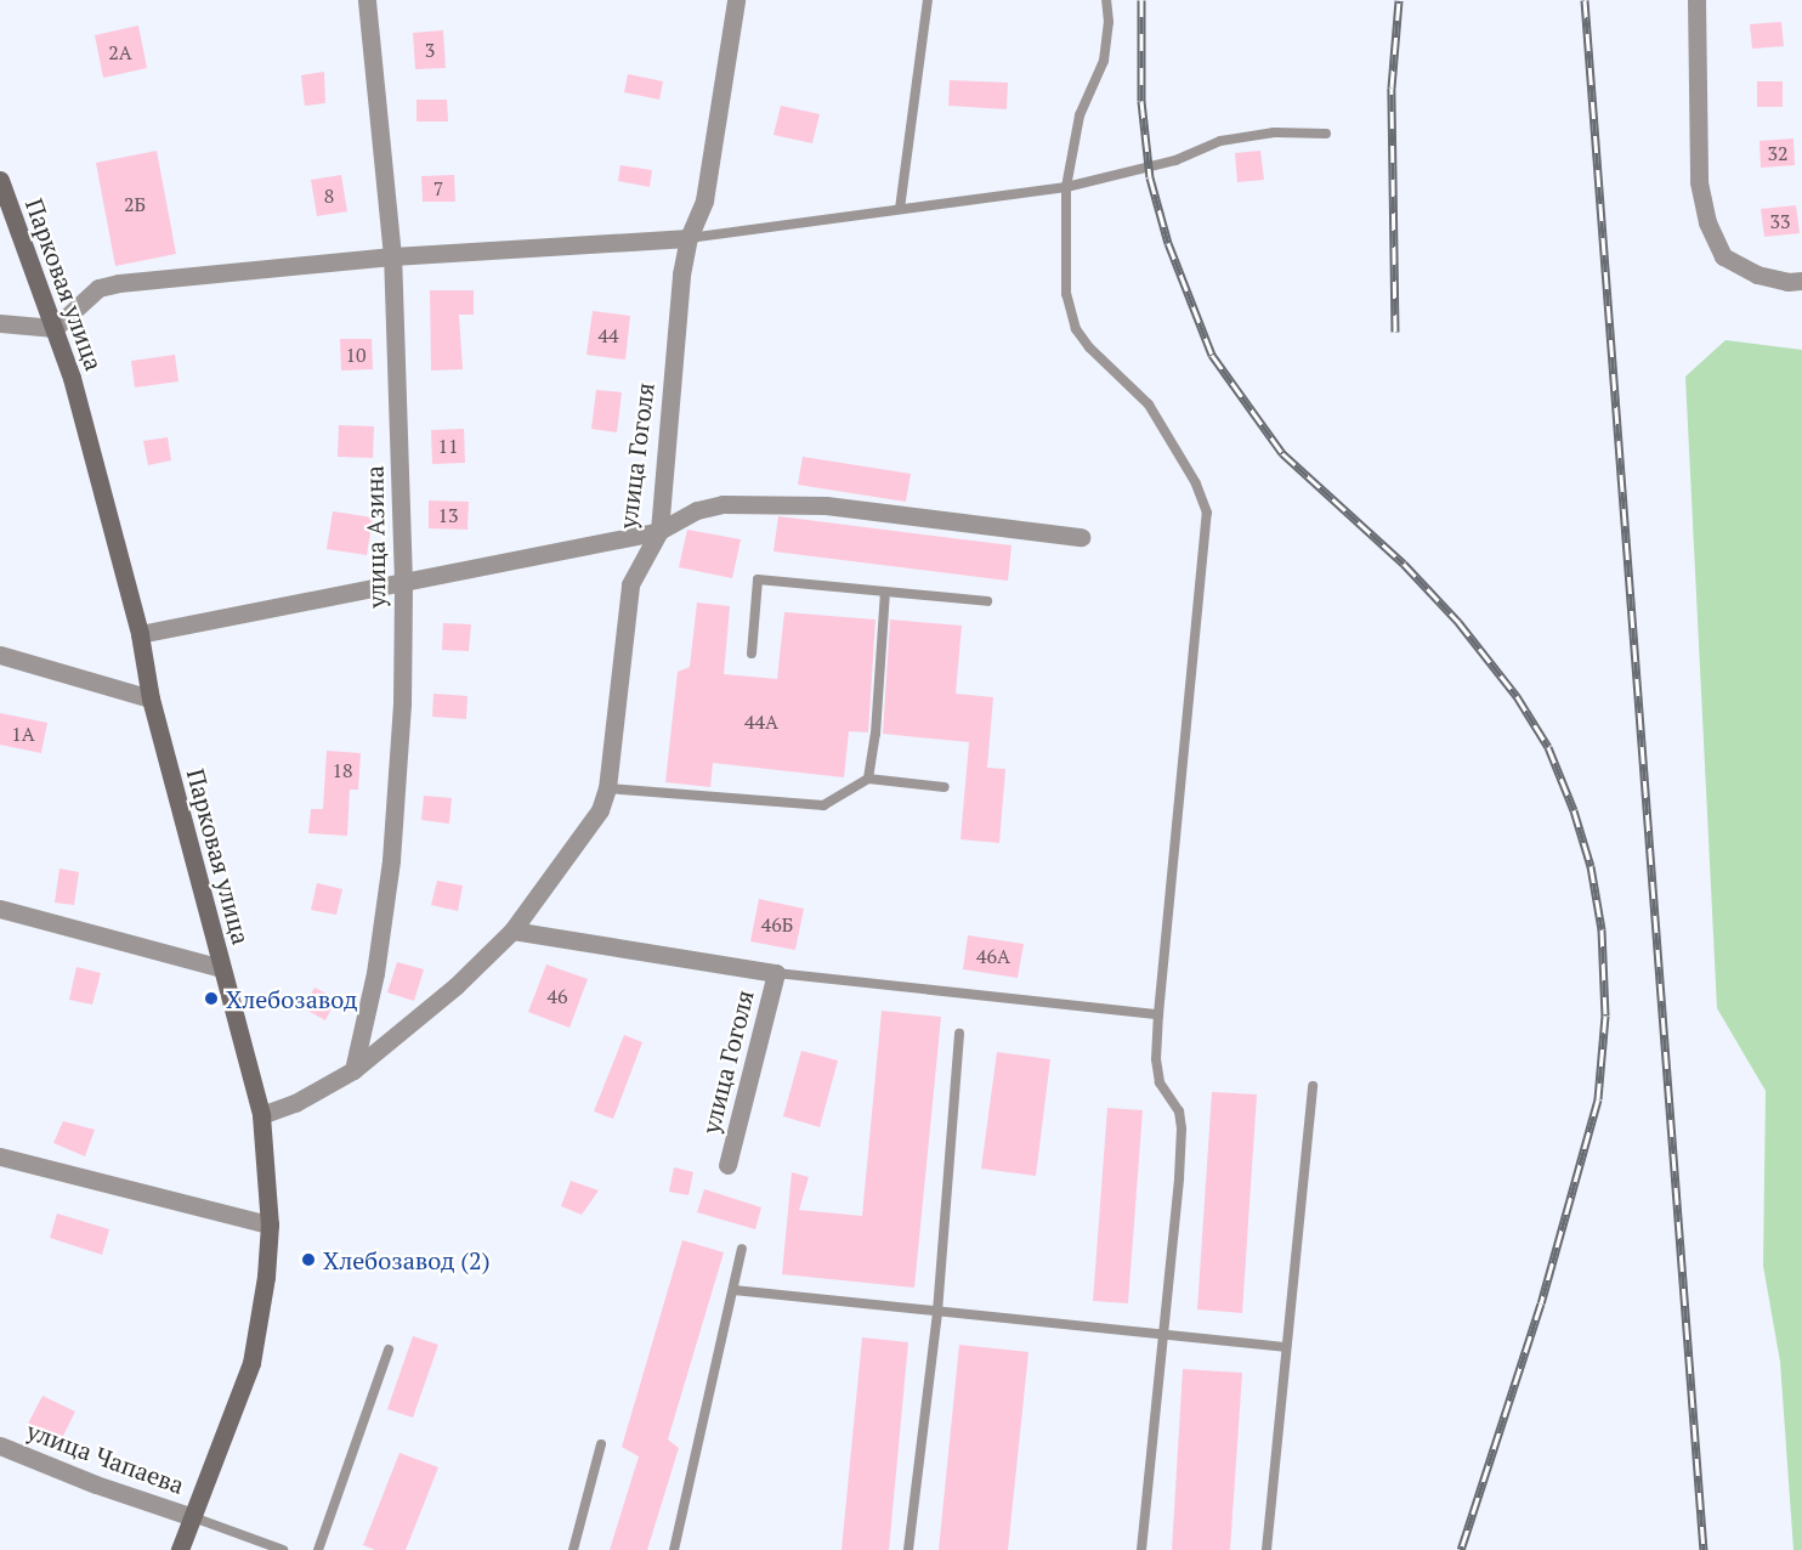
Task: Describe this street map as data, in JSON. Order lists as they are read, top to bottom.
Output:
{
  "streets": {
    "main road": ["Парковая улица"],
    "street": ["улица Гоголя", "улица Азина", "улица Чапаева"]
  },
  "crossings": [
    ["Парковая улица", "улица Гоголя"],
    ["Парковая улица", "улица Чапаева"],
    ["улица Гоголя", "улица Азина"]
  ],
  "places": ["Хлебозавод", "Хлебозавод (2)"],
  "house_numbers": [
    "3",
    "2А",
    "32",
    "7",
    "8",
    "2Б",
    "33",
    "44",
    "10",
    "11",
    "13",
    "44А",
    "1А",
    "18",
    "46Б",
    "46А",
    "46"
  ]
}
